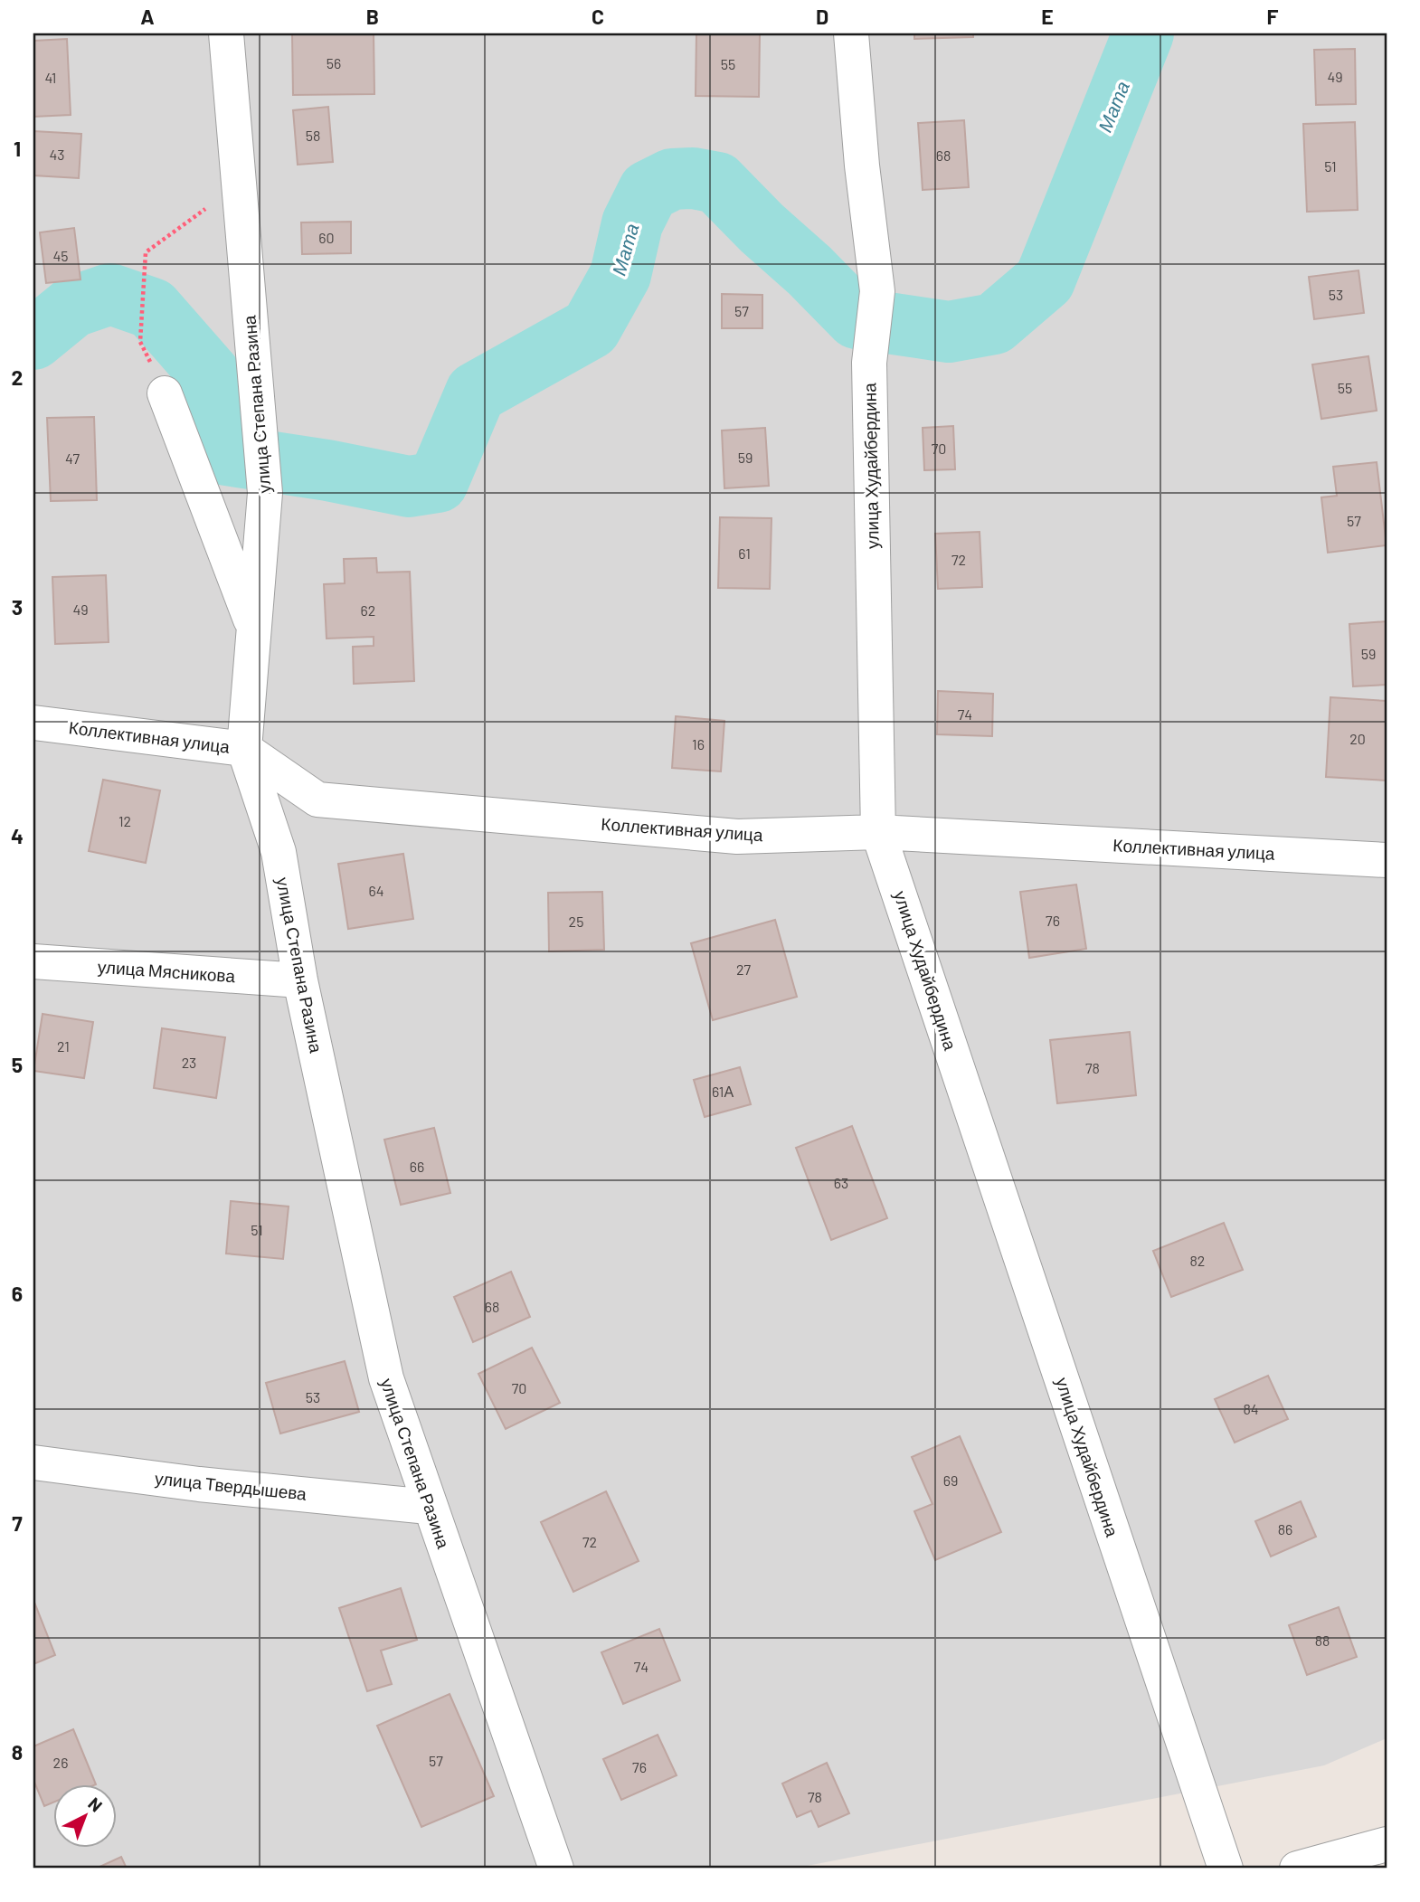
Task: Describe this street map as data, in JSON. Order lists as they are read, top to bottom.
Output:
{
  "streets": {
    "street": [
      "улица Степана Разина",
      "улица Худайбердина",
      "Коллективная улица",
      "улица Мясникова",
      "улица Твердышева"
    ]
  },
  "crossings": [
    ["улица Степана Разина", "Коллективная улица"],
    ["улица Степана Разина", "улица Мясникова"],
    ["улица Степана Разина", "улица Твердышева"],
    ["улица Худайбердина", "Коллективная улица"]
  ],
  "water": ["Мата"],
  "house_numbers": [
    "56",
    "55",
    "49",
    "41",
    "58",
    "43",
    "68",
    "51",
    "60",
    "45",
    "53",
    "57",
    "55",
    "70",
    "59",
    "47",
    "57",
    "61",
    "72",
    "49",
    "62",
    "59",
    "74",
    "20",
    "16",
    "12",
    "64",
    "76",
    "25",
    "27",
    "21",
    "23",
    "78",
    "61А",
    "66",
    "63",
    "51",
    "82",
    "68",
    "70",
    "53",
    "84",
    "69",
    "86",
    "72",
    "88",
    "74",
    "57",
    "26",
    "76",
    "78"
  ],
  "north": "top right",
  "grid": {
    "columns": [
      "A",
      "B",
      "C",
      "D",
      "E",
      "F"
    ],
    "rows": [
      "1",
      "2",
      "3",
      "4",
      "5",
      "6",
      "7",
      "8"
    ]
  }
}
